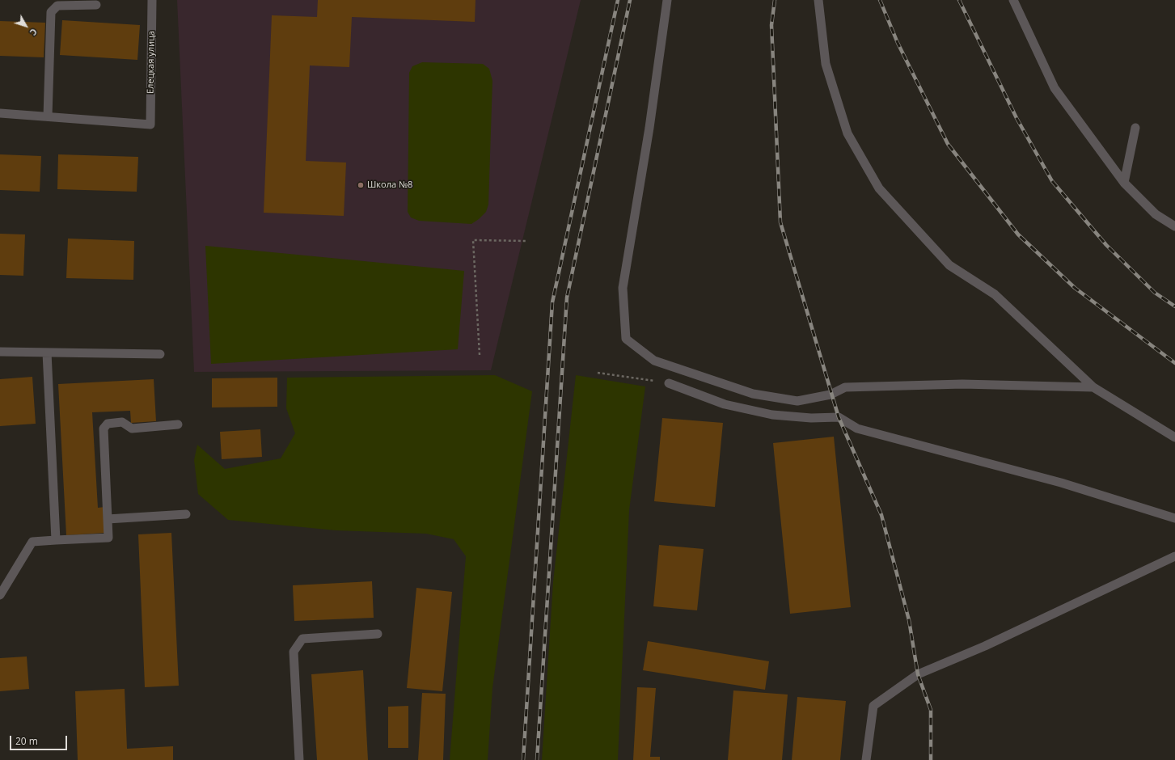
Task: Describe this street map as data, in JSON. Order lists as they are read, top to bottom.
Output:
{
  "streets": {
    "street": ["Елецкая улица"]
  },
  "places": ["Школа №8"],
  "scale_bar": "20 m",
  "north": "bottom right"
}
